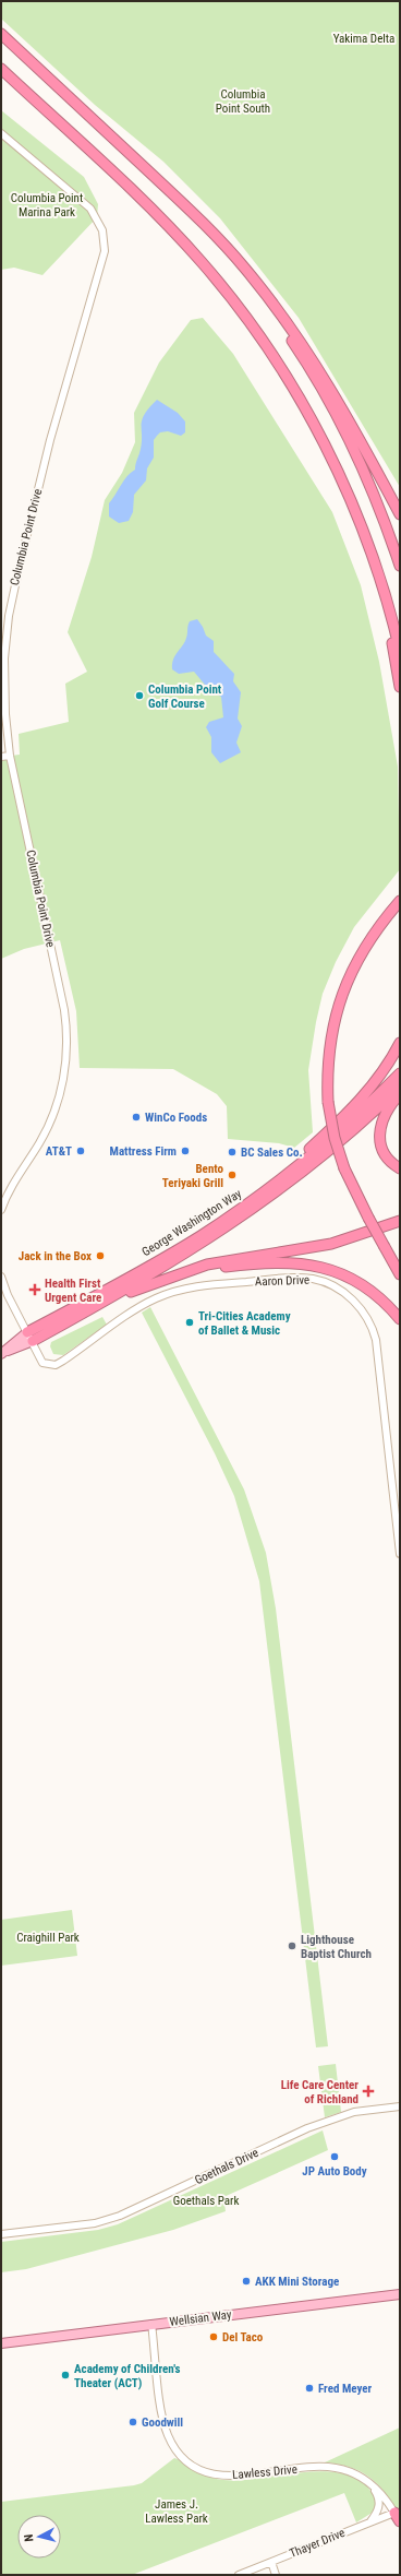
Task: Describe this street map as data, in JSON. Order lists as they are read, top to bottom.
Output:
{
  "streets": {
    "highway": ["George Washington Way"],
    "main road": ["Wellsian Way"],
    "street": [
      "Columbia Point Drive",
      "Aaron Drive",
      "Goethals Drive",
      "Lawless Drive",
      "Thayer Drive"
    ]
  },
  "crossings": [
    ["George Washington Way", "Aaron Drive"],
    ["Wellsian Way", "Lawless Drive"],
    ["Lawless Drive", "Thayer Drive"]
  ],
  "parks": [
    "Yakima Delta",
    "Columbia Point South",
    "Columbia Point Marina Park",
    "Craighill Park",
    "Goethals Park",
    "James J. Lawless Park"
  ],
  "places": {
    "other": [
      "Columbia Point Golf Course",
      "WinCo Foods",
      "AT&T",
      "Mattress Firm",
      "BC Sales Co.",
      "Bento Teriyaki Grill",
      "Jack in the Box",
      "Tri-Cities Academy of Ballet & Music",
      "Lighthouse Baptist Church",
      "JP Auto Body",
      "AKK Mini Storage",
      "Del Taco",
      "Academy of Children's Theater (ACT)",
      "Fred Meyer",
      "Goodwill"
    ],
    "health": ["Health First Urgent Care", "Life Care Center of Richland"]
  },
  "north": "left"
}
